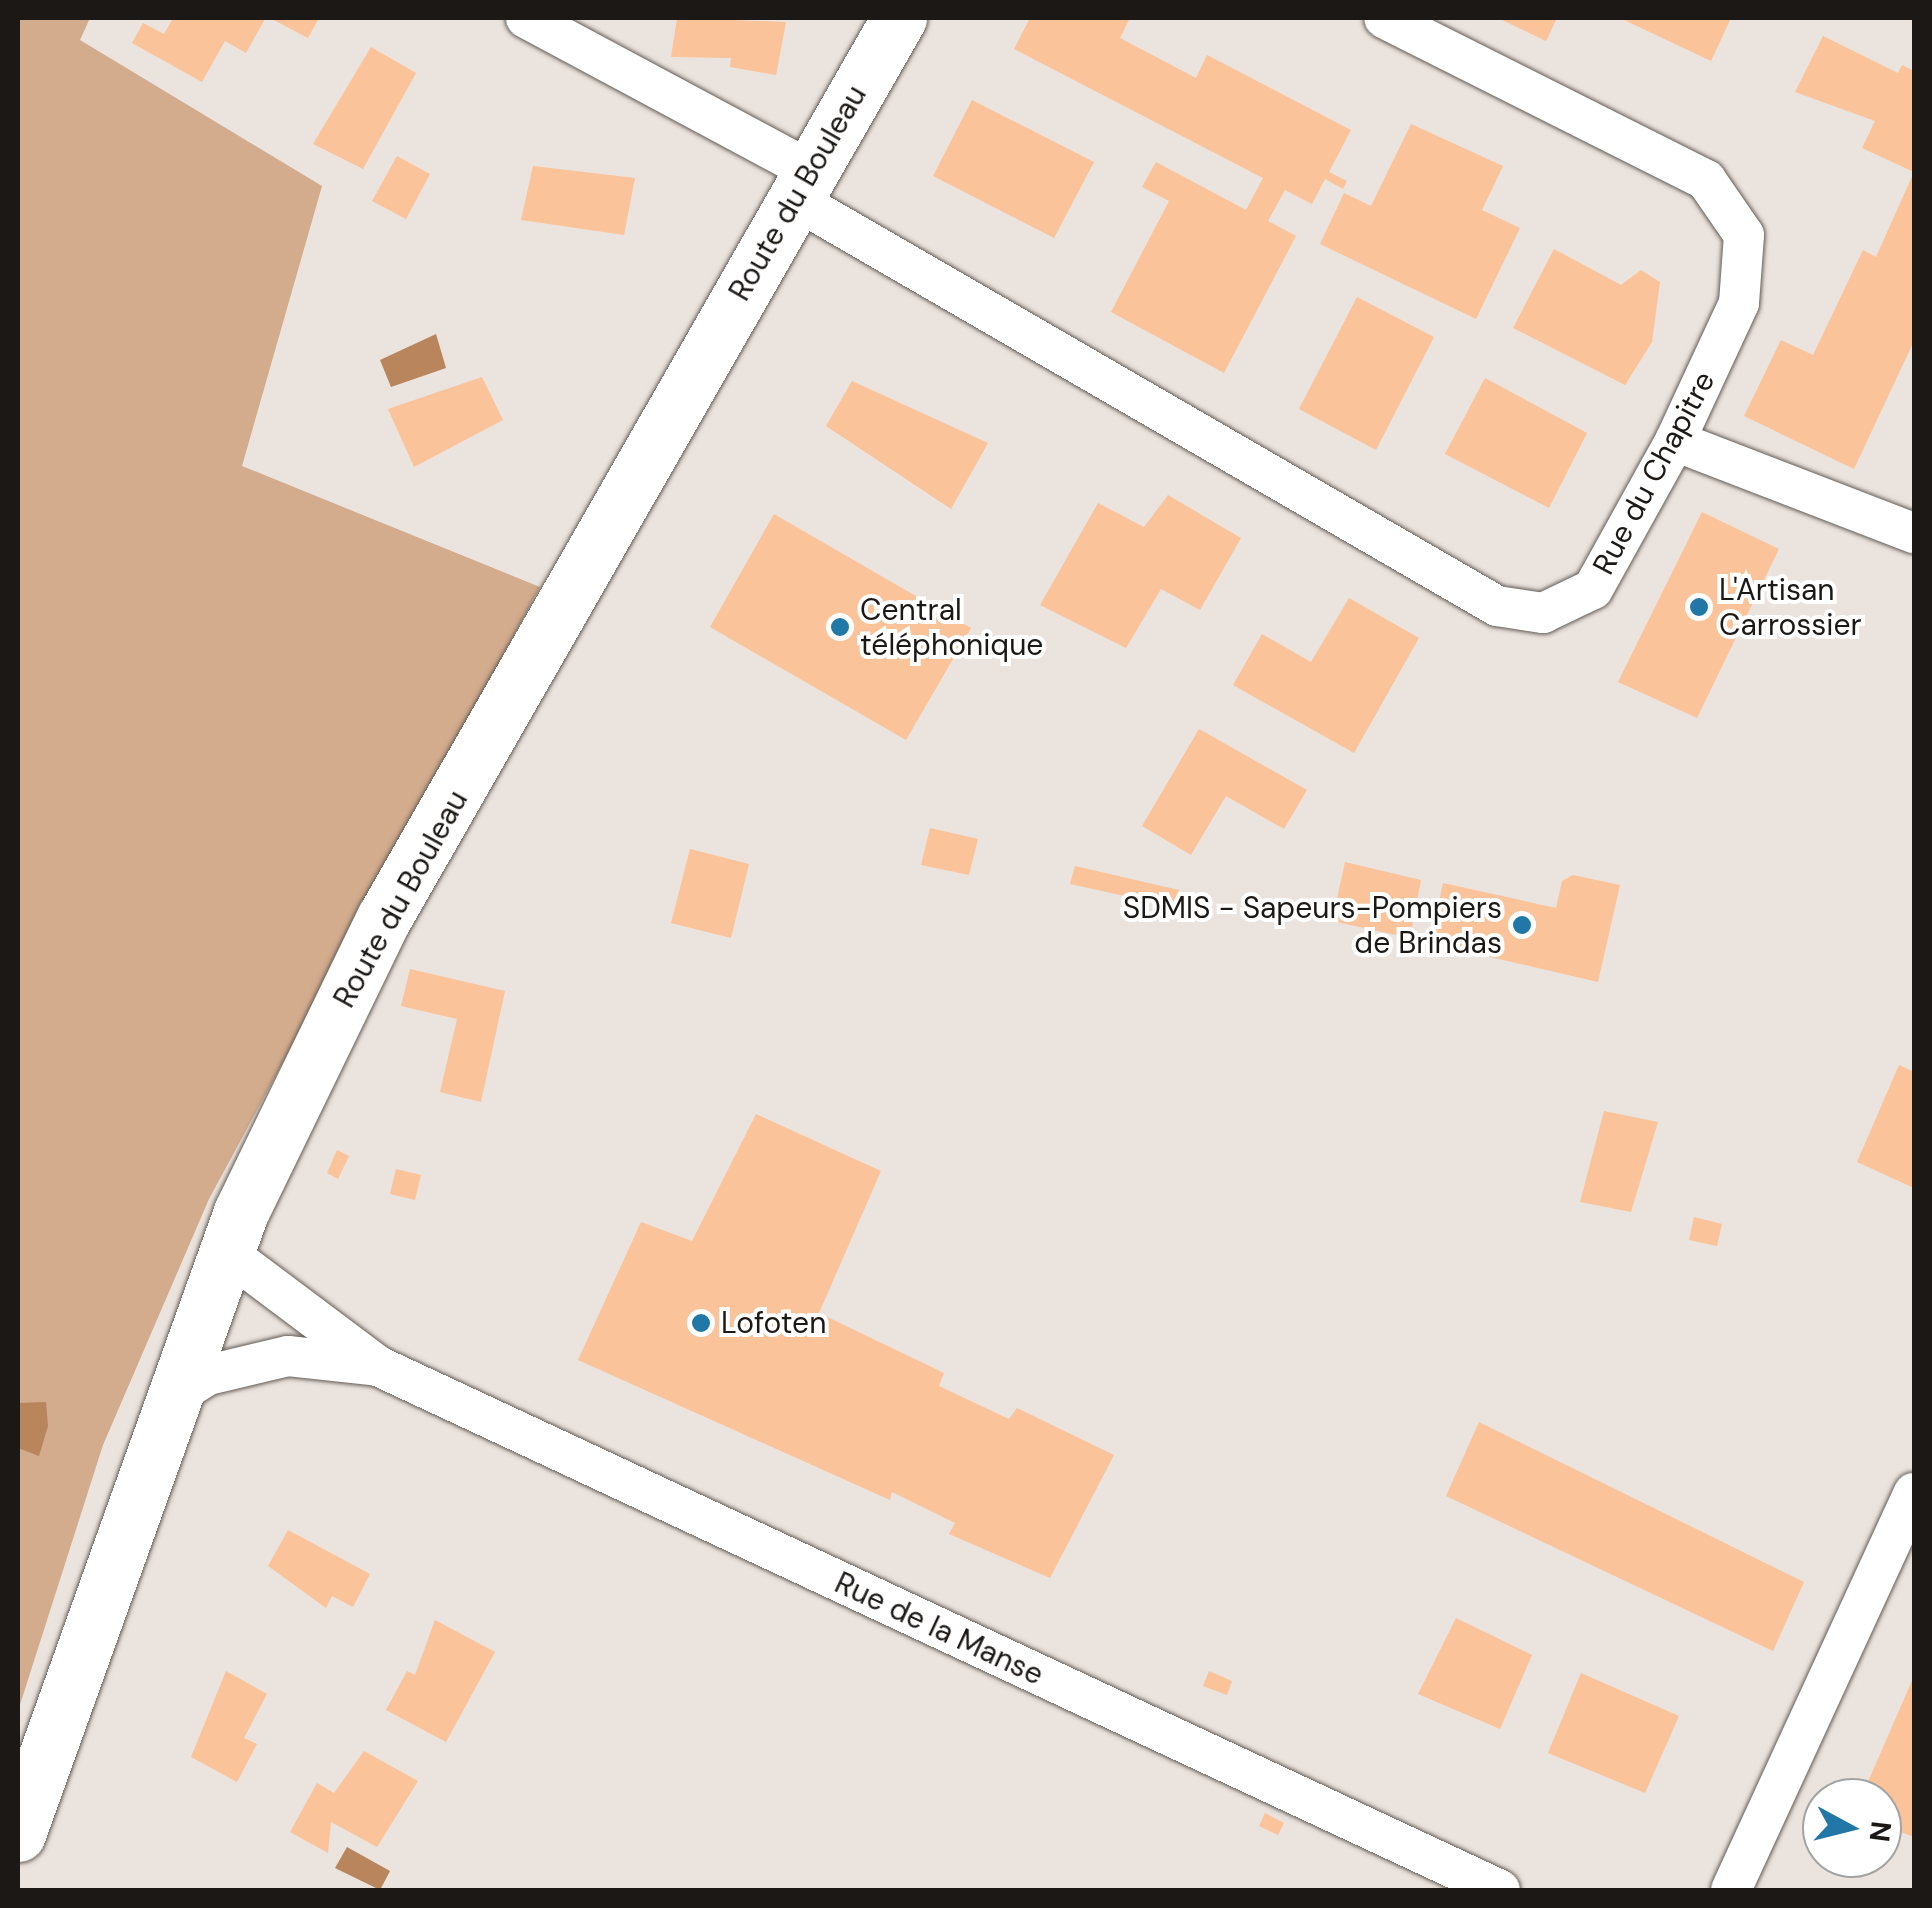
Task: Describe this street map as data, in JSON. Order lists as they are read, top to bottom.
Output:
{
  "streets": {
    "main road": ["Route du Bouleau"],
    "street": ["Rue du Chapitre", "Rue de la Manse"]
  },
  "crossings": [
    ["Route du Bouleau", "Rue du Chapitre"]
  ],
  "places": [
    "L'Artisan Carrossier",
    "Central téléphonique",
    "SDMIS - Sapeurs-Pompiers de Brindas",
    "Lofoten"
  ],
  "north": "right"
}
